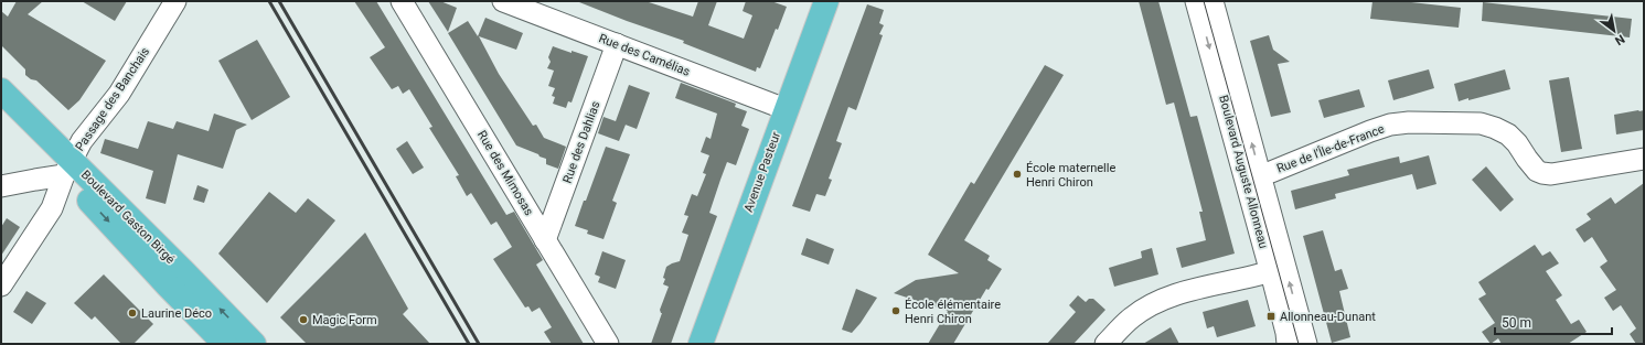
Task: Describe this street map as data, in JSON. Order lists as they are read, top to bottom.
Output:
{
  "streets": {
    "main road": ["Avenue Pasteur", "Boulevard Gaston Birgé"],
    "street": [
      "Rue des Camélias",
      "Passage des Banchais",
      "Rue des Dahlias",
      "Rue de l'Île-de-France",
      "Boulevard Auguste Allonneau",
      "Rue des Mimosas"
    ]
  },
  "crossings": [
    ["Rue des Camélias", "Rue des Dahlias"],
    ["Rue des Camélias", "Avenue Pasteur"],
    ["Passage des Banchais", "Boulevard Gaston Birgé"],
    ["Rue des Dahlias", "Rue des Mimosas"]
  ],
  "places": {
    "other": [
      "École maternelle Henri Chiron",
      "École élémentaire Henri Chiron",
      "Laurine Déco",
      "Magic Form"
    ],
    "transit": ["Allonneau-Dunant"]
  },
  "scale_bar": "50 m",
  "north": "bottom right"
}
